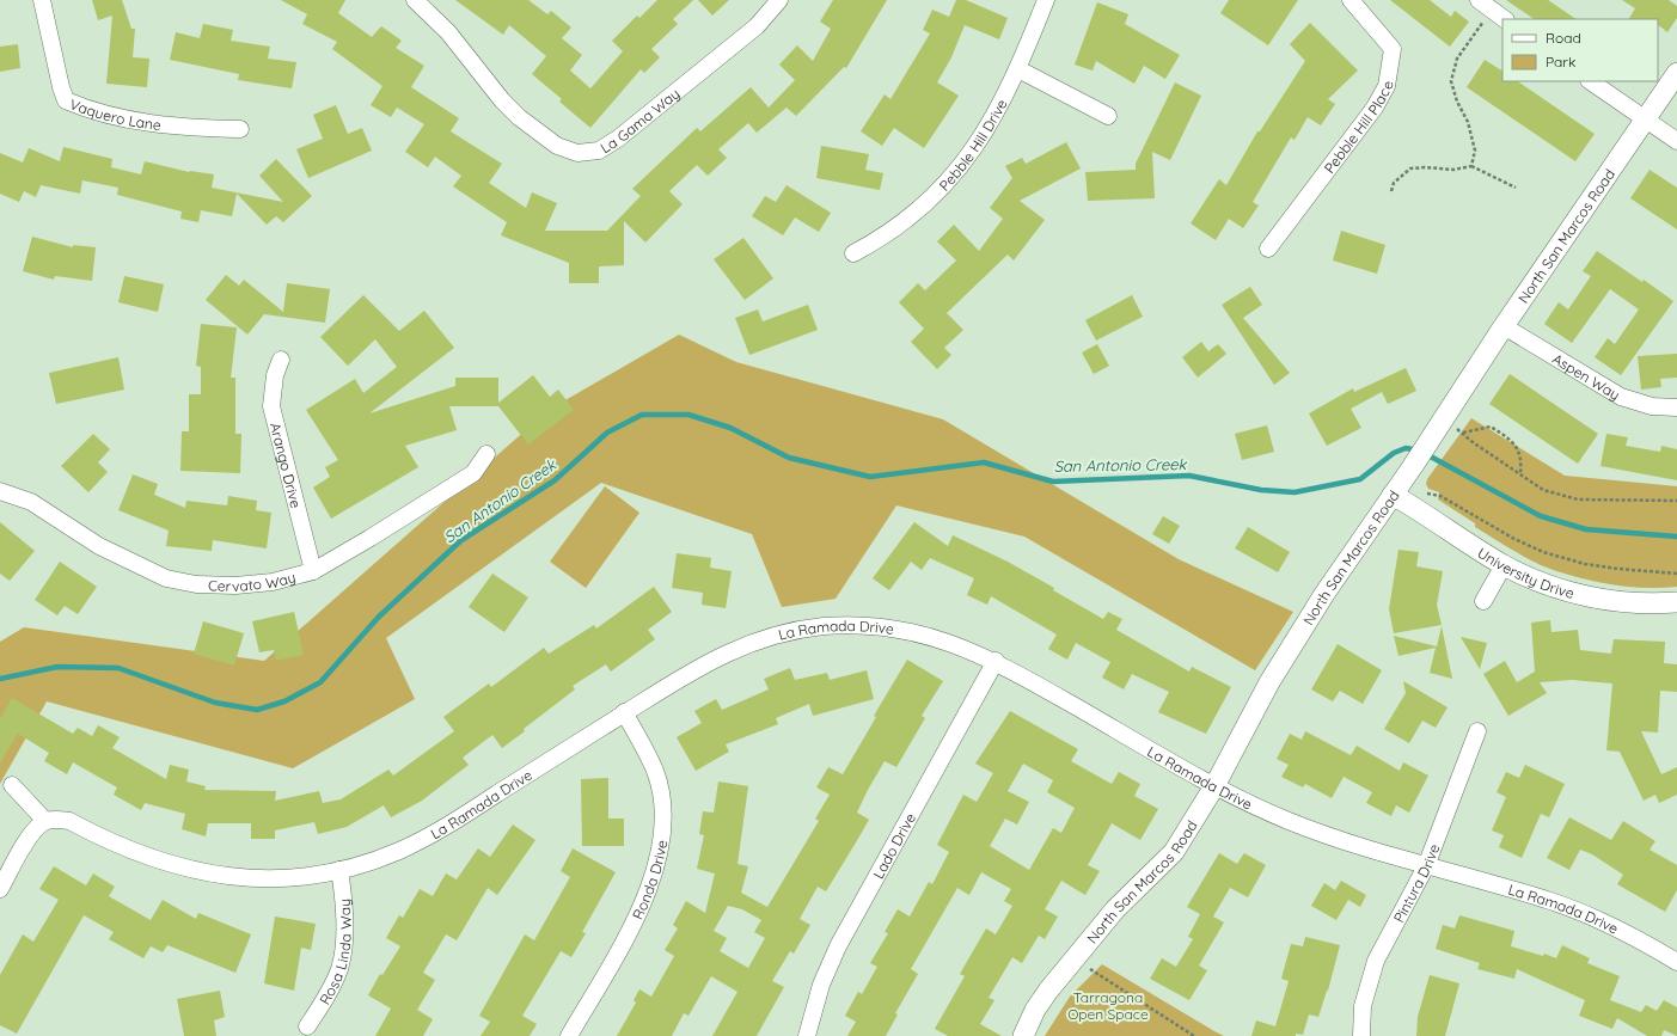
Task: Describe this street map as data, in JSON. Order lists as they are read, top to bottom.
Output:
{
  "streets": {
    "street": [
      "Vaquero Lane",
      "La Gama Way",
      "Pebble Hill Place",
      "Pebble Hill Drive",
      "North San Marcos Road",
      "Aspen Way",
      "Arango Drive",
      "University Drive",
      "Cervato Way",
      "La Ramada Drive",
      "Lado Drive",
      "Ronda Drive",
      "Pintura Drive",
      "Rosa Linda Way"
    ]
  },
  "crossings": [
    ["North San Marcos Road", "Aspen Way"],
    ["North San Marcos Road", "University Drive"],
    ["North San Marcos Road", "La Ramada Drive"],
    ["Arango Drive", "Cervato Way"],
    ["La Ramada Drive", "Lado Drive"],
    ["La Ramada Drive", "Ronda Drive"],
    ["La Ramada Drive", "Pintura Drive"],
    ["La Ramada Drive", "Rosa Linda Way"]
  ],
  "water": ["San Antonio Creek"],
  "parks": ["Tarragona Open Space"],
  "legend": ["Road", "Park"]
}
